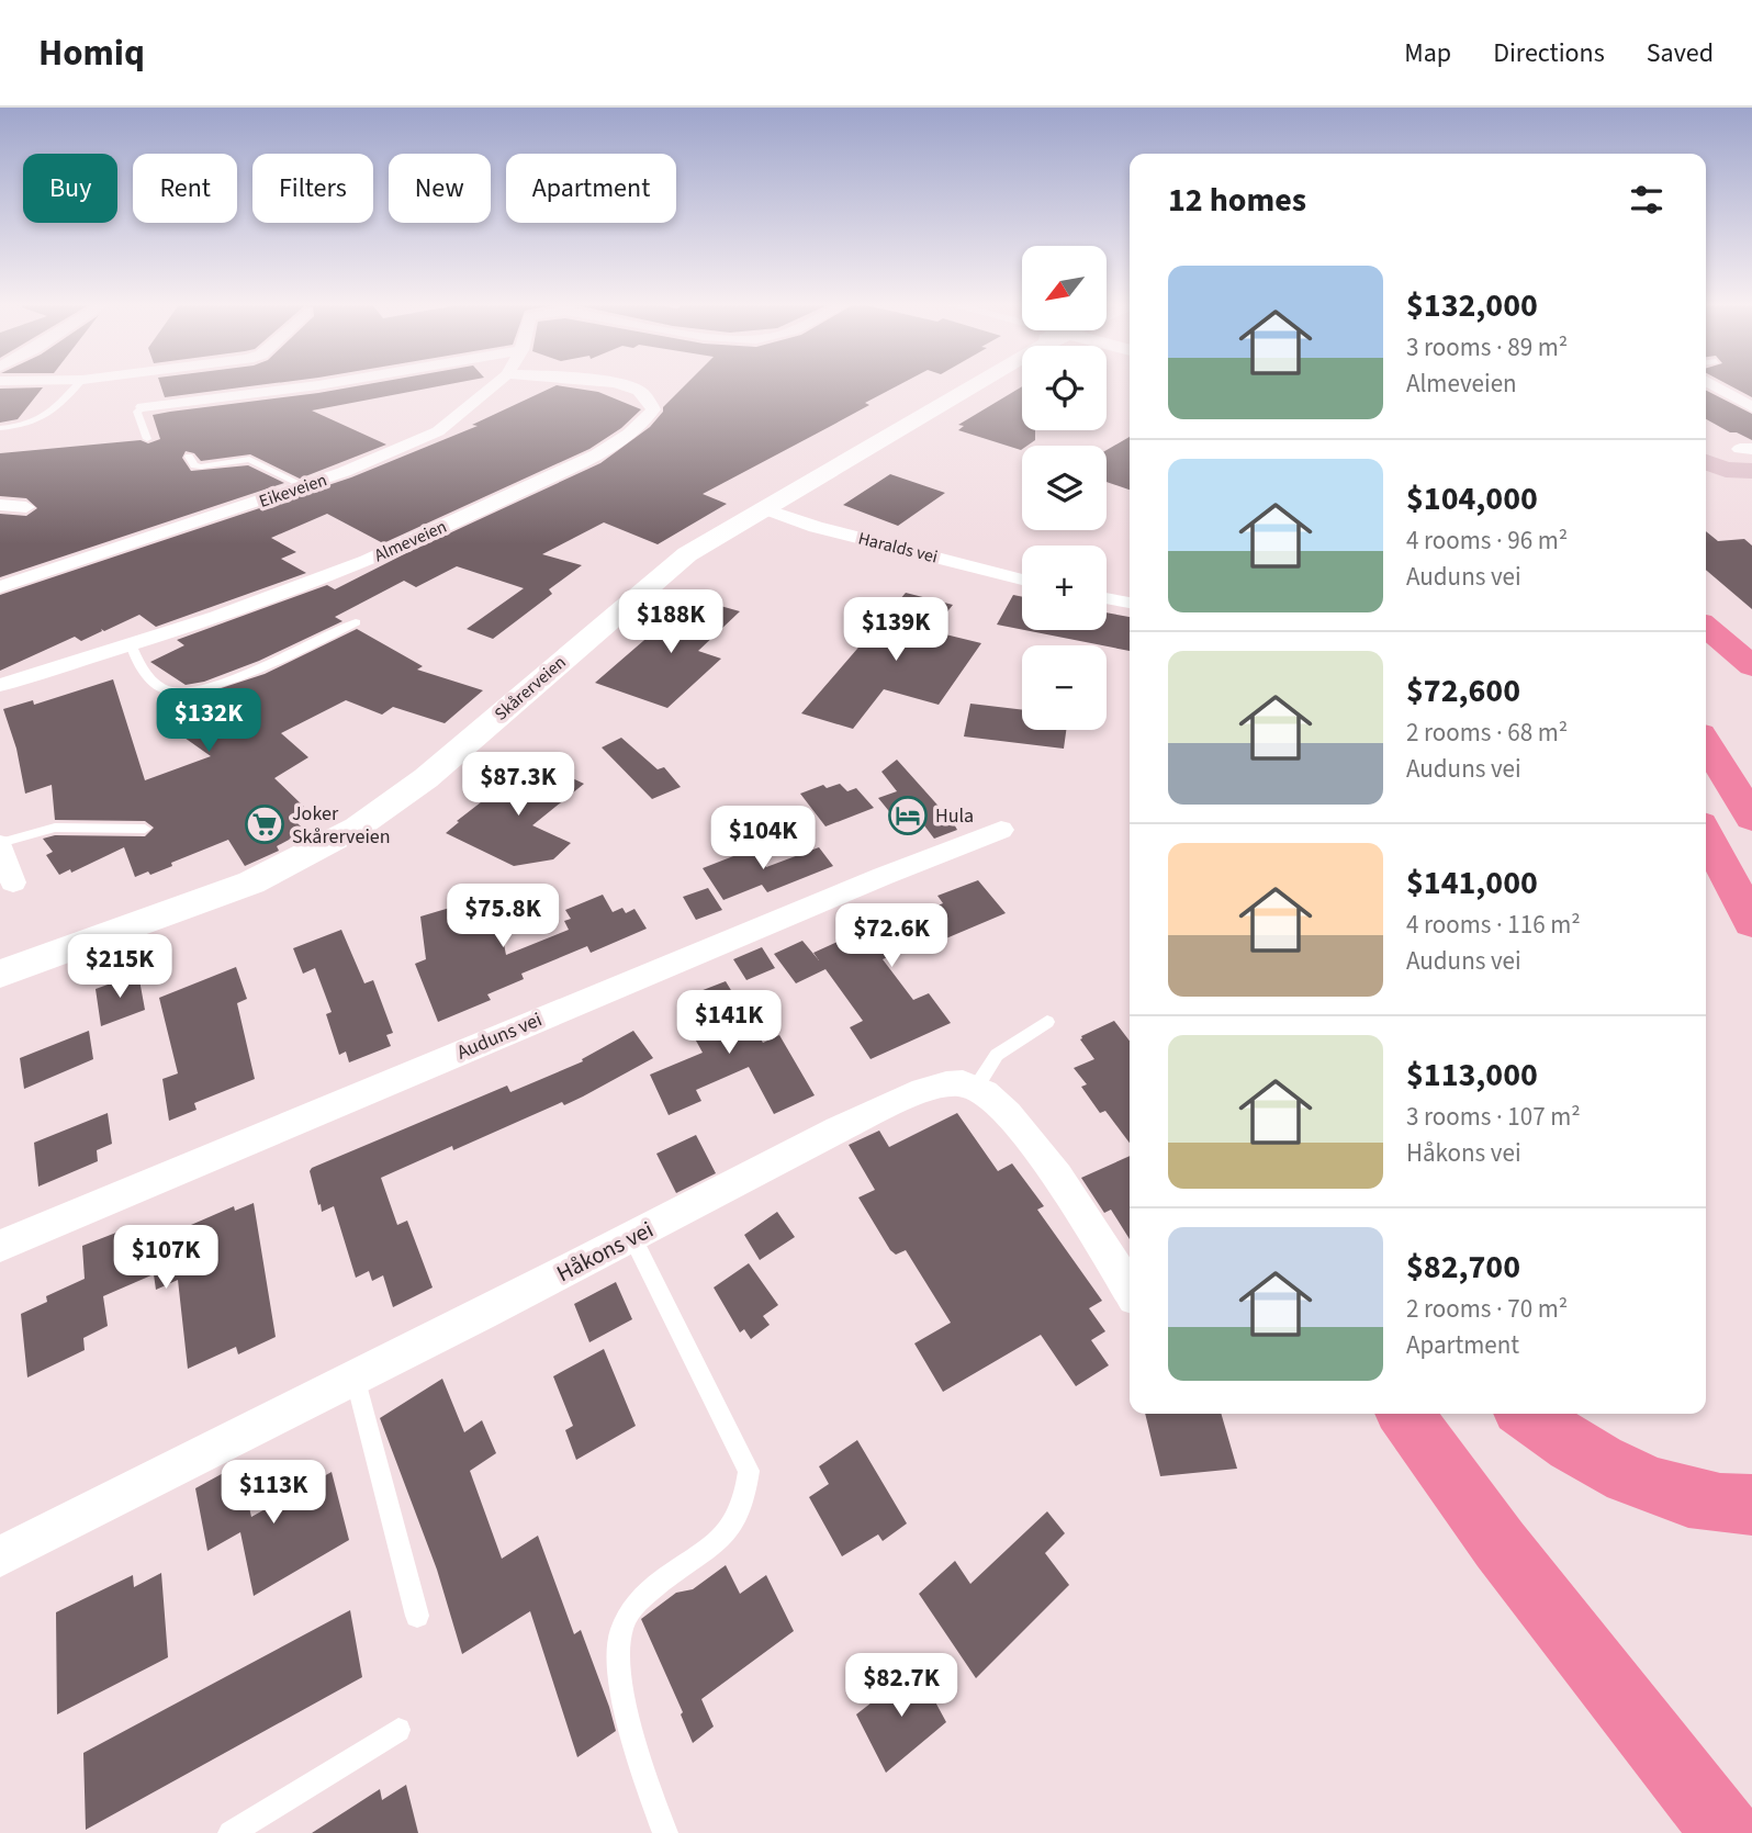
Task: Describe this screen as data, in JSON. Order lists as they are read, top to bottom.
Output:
{
  "streets": {
    "street": [
      "Eikeveien",
      "Almeveien",
      "Haralds vei",
      "Skårerveien",
      "Auduns vei",
      "Håkons vei"
    ]
  },
  "crossings": [
    ["Haralds vei", "Skårerveien"]
  ],
  "places": {
    "hotel": ["Hula"],
    "supermarket": ["Joker Skårerveien"]
  },
  "north": "bottom left",
  "page": {
    "header": "Homiq",
    "nav": ["Map", "Directions", "Saved"],
    "chip": [
      "Buy",
      "Rent",
      "Filters",
      "New",
      "Apartment"
    ],
    "heading": "12 homes",
    "map_buttons": ["+", "−"],
    "list": [
      {
        "name": "$132,000",
        "note": "3 rooms · 89 m² · Almeveien"
      },
      {
        "name": "$104,000",
        "note": "4 rooms · 96 m² · Auduns vei"
      },
      {
        "name": "$72,600",
        "note": "2 rooms · 68 m² · Auduns vei"
      },
      {
        "name": "$141,000",
        "note": "4 rooms · 116 m² · Auduns vei"
      },
      {
        "name": "$113,000",
        "note": "3 rooms · 107 m² · Håkons vei"
      },
      {
        "name": "$82,700",
        "note": "2 rooms · 70 m² · Apartment"
      }
    ],
    "price": [
      "$188K",
      "$139K",
      "$132K",
      "$87.3K",
      "$104K",
      "$75.8K",
      "$72.6K",
      "$215K",
      "$141K",
      "$107K",
      "$113K",
      "$82.7K"
    ]
  }
}
